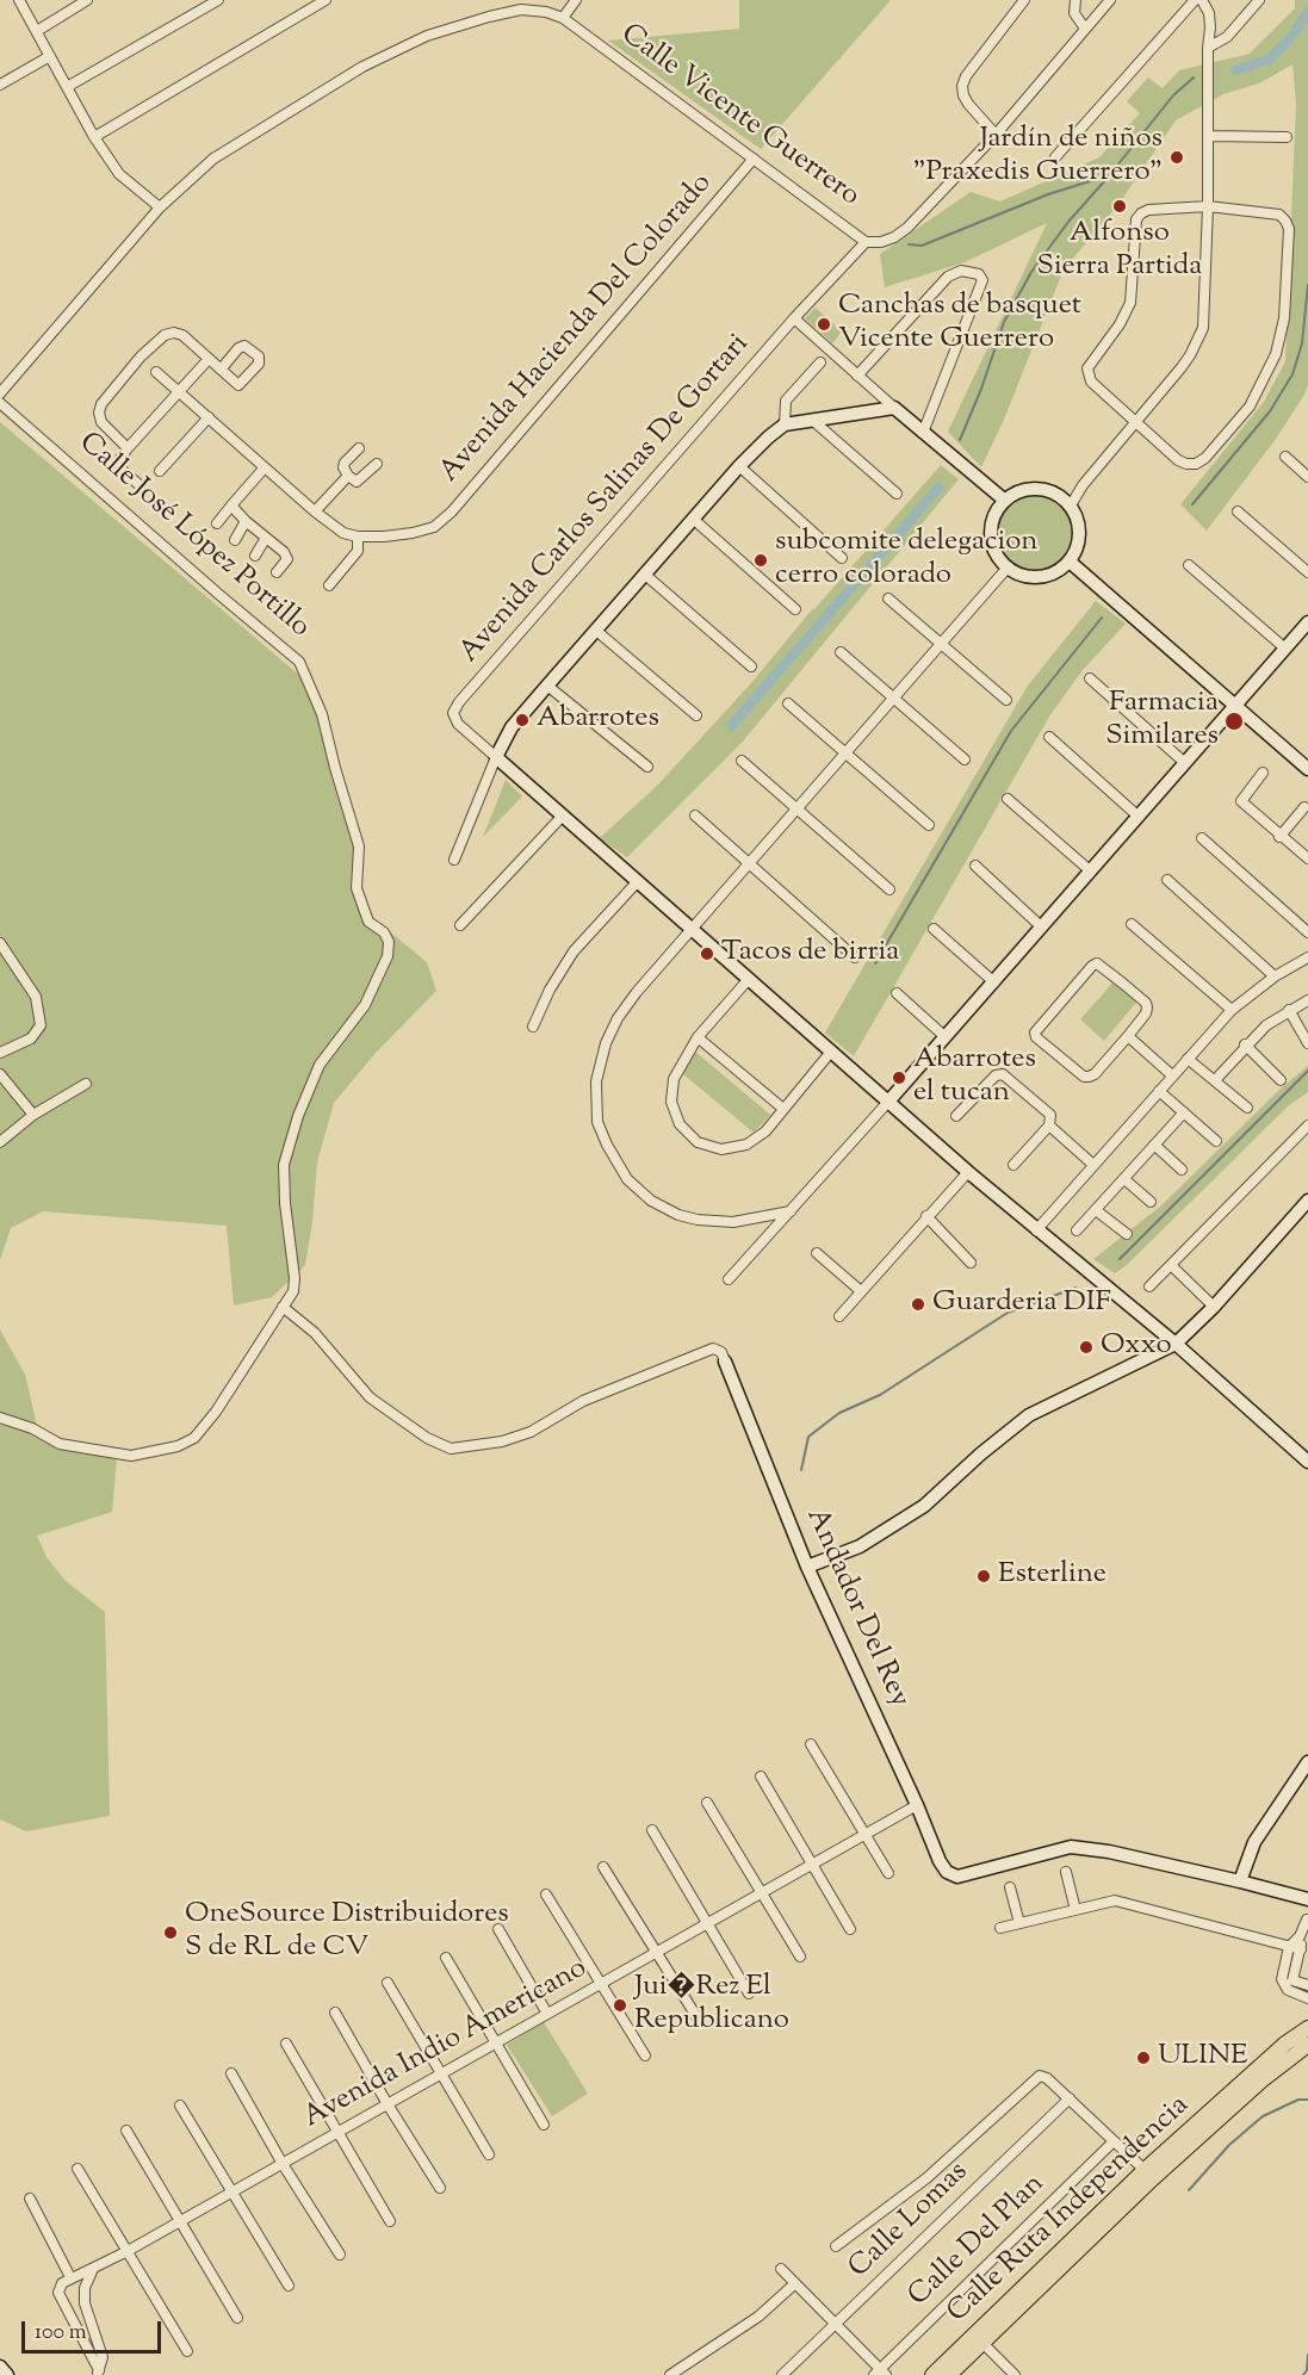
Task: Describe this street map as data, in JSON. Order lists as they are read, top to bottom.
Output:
{
  "streets": {
    "main road": ["Calle Ruta Independencia"],
    "street": [
      "Calle Vicente Guerrero",
      "Avenida Hacienda Del Colorado",
      "Avenida Carlos Salinas De Gortari",
      "Calle José López Portillo",
      "Andador Del Rey",
      "Avenida Indio Americano",
      "Calle Lomas",
      "Calle Del Plan"
    ]
  },
  "crossings": [
    ["Calle Vicente Guerrero", "Avenida Hacienda Del Colorado"],
    ["Calle Vicente Guerrero", "Avenida Carlos Salinas De Gortari"],
    ["Andador Del Rey", "Avenida Indio Americano"]
  ],
  "places": [
    "Jardín de niños \"Praxedis Guerrero\"",
    "Alfonso Sierra Partida",
    "Canchas de basquet Vicente Guerrero",
    "subcomite delegacion cerro colorado",
    "Abarrotes",
    "Farmacia Similares",
    "Tacos de birria",
    "Abarrotes el tucan",
    "Guarderia DIF",
    "Oxxo",
    "Esterline",
    "OneSource Distribuidores S de RL de CV",
    "Jui�Rez El Republicano",
    "ULINE"
  ],
  "scale_bar": "100 m"
}
